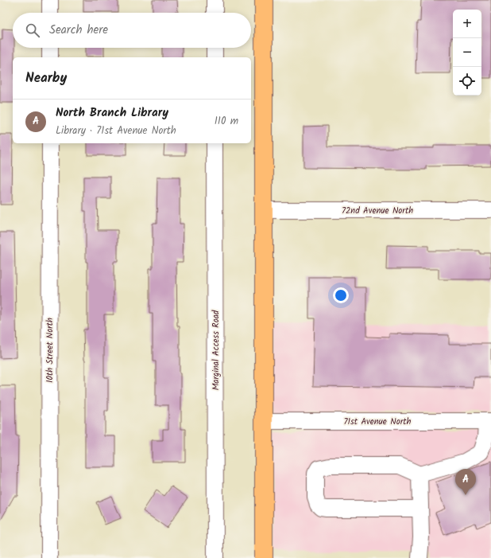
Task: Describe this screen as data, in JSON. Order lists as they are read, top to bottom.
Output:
{
  "streets": {
    "street": [
      "72nd Avenue North",
      "10th Street North",
      "Marginal Access Road",
      "71st Avenue North"
    ]
  },
  "page": {
    "map_buttons": ["+", "−"],
    "search": "Search here",
    "heading": "Nearby",
    "list": [
      {
        "mark": "A",
        "name": "North Branch Library",
        "note": "Library · 71st Avenue North",
        "value": "110 m"
      }
    ],
    "pins": "A"
  }
}
